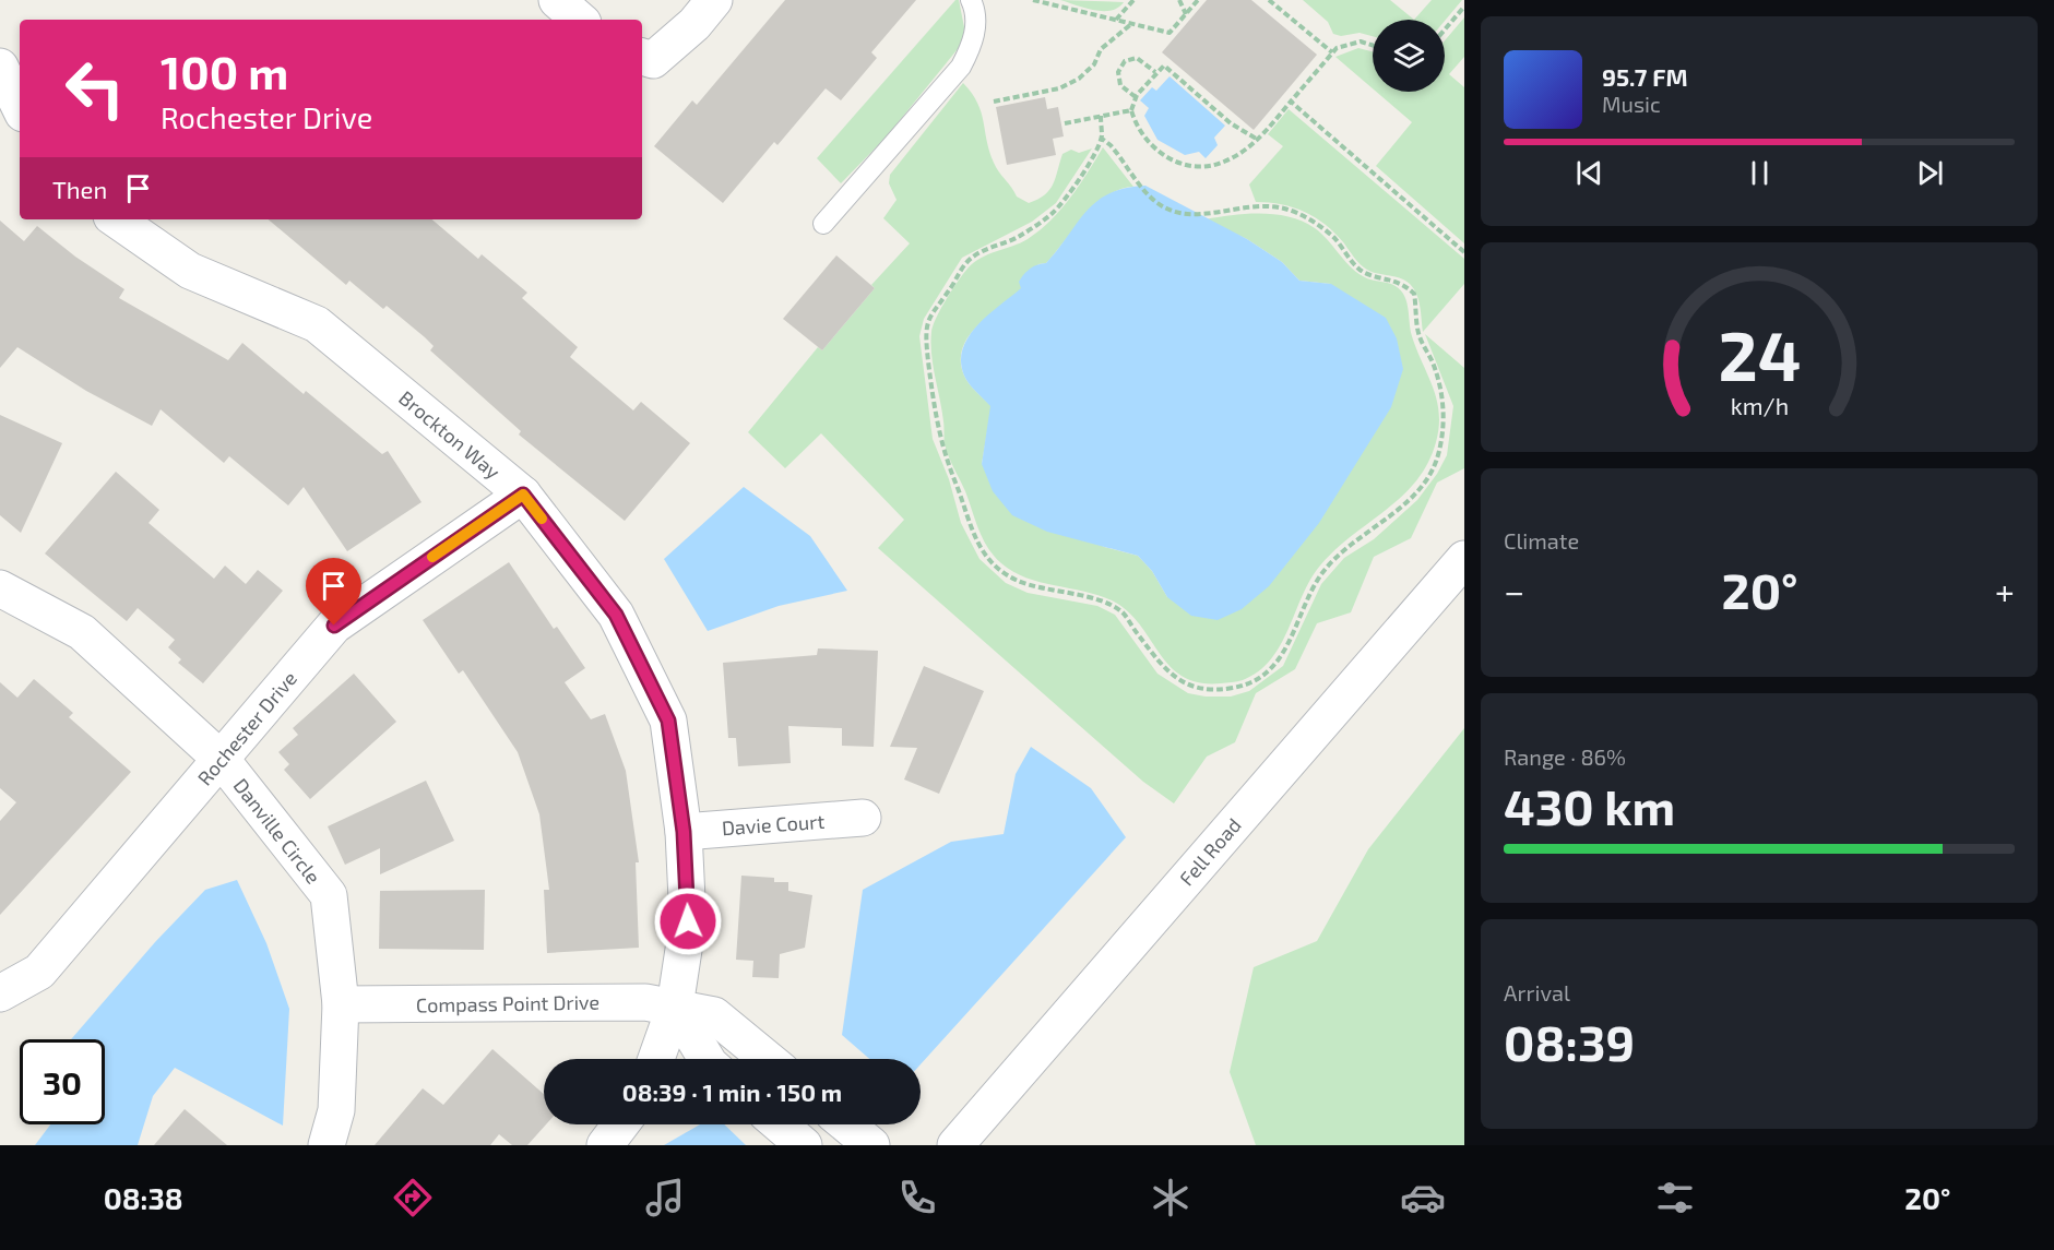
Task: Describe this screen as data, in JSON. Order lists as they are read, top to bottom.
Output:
{
  "streets": {
    "street": [
      "Brockton Way",
      "Rochester Drive",
      "Davie Court",
      "Danville Circle",
      "Fell Road",
      "Compass Point Drive"
    ]
  },
  "crossings": [
    ["Brockton Way", "Rochester Drive"],
    ["Brockton Way", "Davie Court"],
    ["Brockton Way", "Compass Point Drive"],
    ["Rochester Drive", "Danville Circle"],
    ["Danville Circle", "Compass Point Drive"]
  ],
  "page": {
    "turn": ["100 m", "Rochester Drive"],
    "song": ["95.7 FM", "Music"],
    "then": "Then",
    "tile": [
      "Climate",
      ["Range · 86%", "430 km"],
      ["Arrival", "08:39"]
    ],
    "heat": ["−", "20°", "+"],
    "limit": "30",
    "trip": "08:39 · 1 min · 150 m",
    "tabs": ["08:38", "20°"],
    "gauge": ["24", "km/h"]
  }
}
